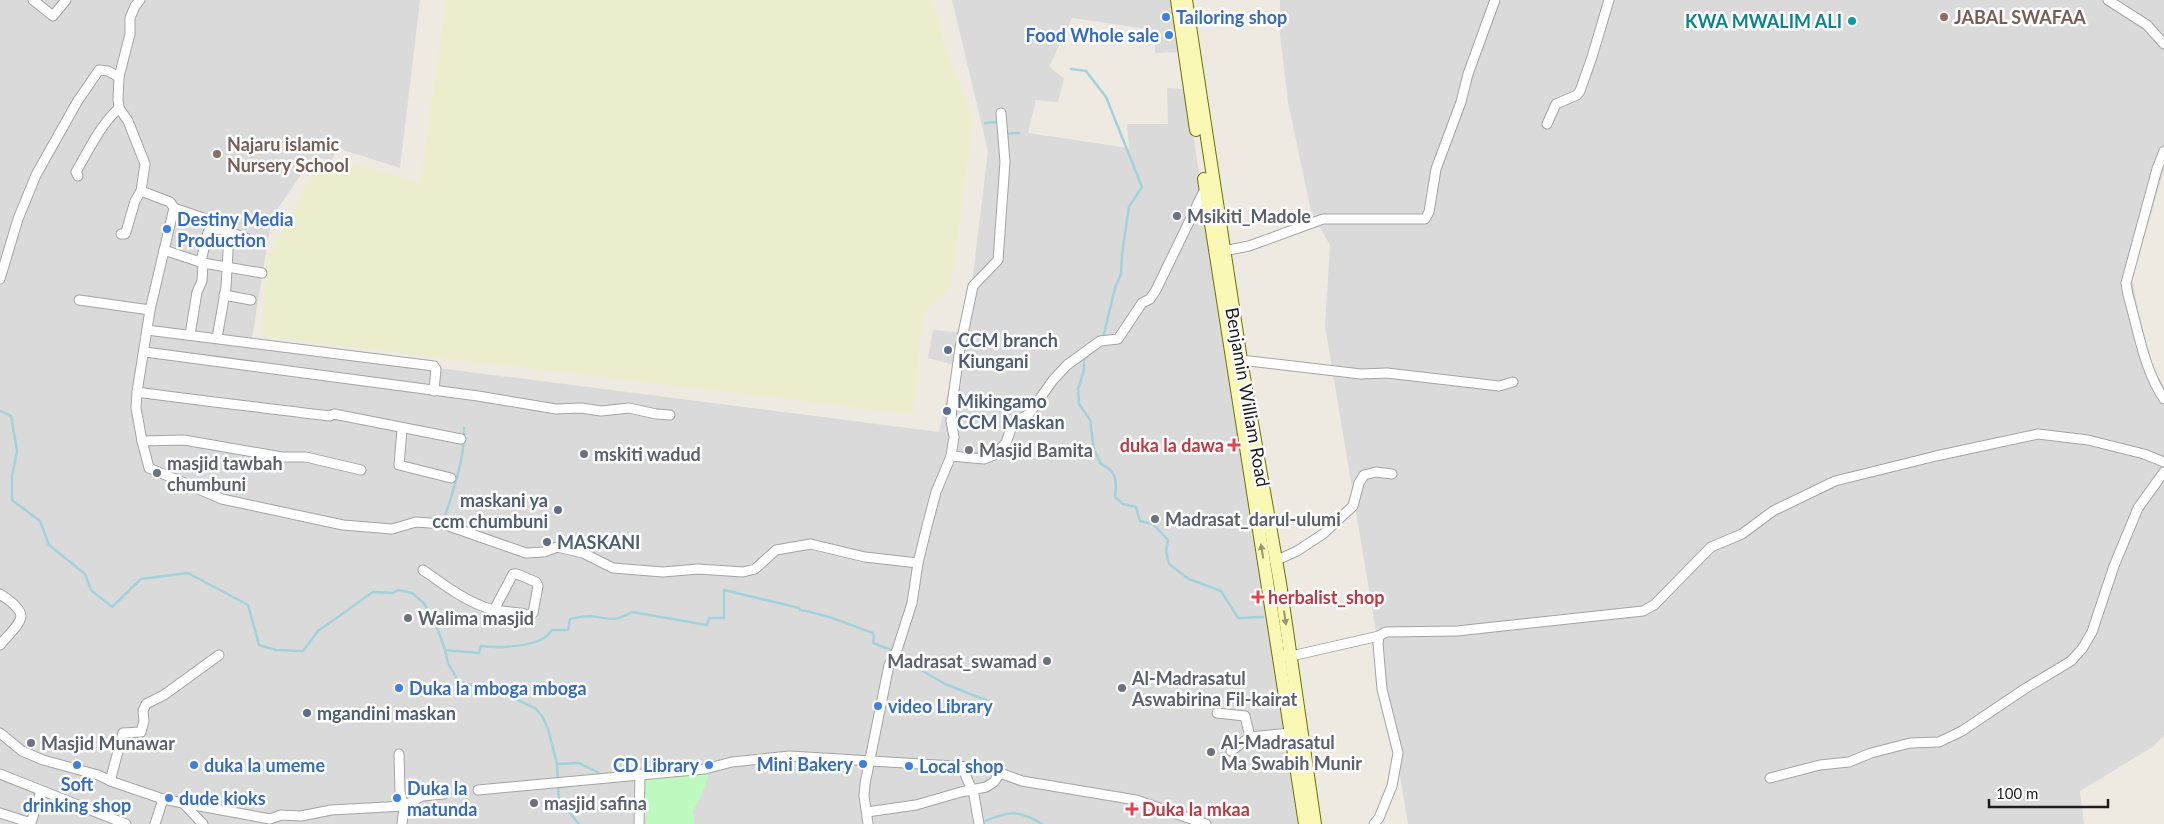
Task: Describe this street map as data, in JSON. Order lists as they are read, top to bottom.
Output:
{
  "streets": {
    "main road": ["Benjamin William Road"]
  },
  "places": {
    "other": [
      "Tailoring shop",
      "JABAL SWAFAA",
      "KWA MWALIM ALI",
      "Food Whole sale",
      "Najaru islamic Nursery School",
      "Msikiti_Madole",
      "Destiny Media Production",
      "CCM branch Kiungani",
      "Mikingamo CCM Maskan",
      "Masjid Bamita",
      "mskiti wadud",
      "masjid tawbah chumbuni",
      "maskani ya ccm chumbuni",
      "Madrasat_darul-ulumi",
      "MASKANI",
      "Walima masjid",
      "Madrasat_swamad",
      "Duka la mboga mboga",
      "Al-Madrasatul Aswabirina Fil-kairat",
      "video Library",
      "mgandini maskan",
      "Masjid Munawar",
      "Al-Madrasatul Ma Swabih Munir",
      "Mini Bakery",
      "Soft drinking shop",
      "duka la umeme",
      "CD Library",
      "Local shop",
      "dude kioks",
      "Duka la matunda",
      "masjid safina"
    ],
    "health": ["duka la dawa", "herbalist_shop", "Duka la mkaa"]
  },
  "scale_bar": "100 m"
}
